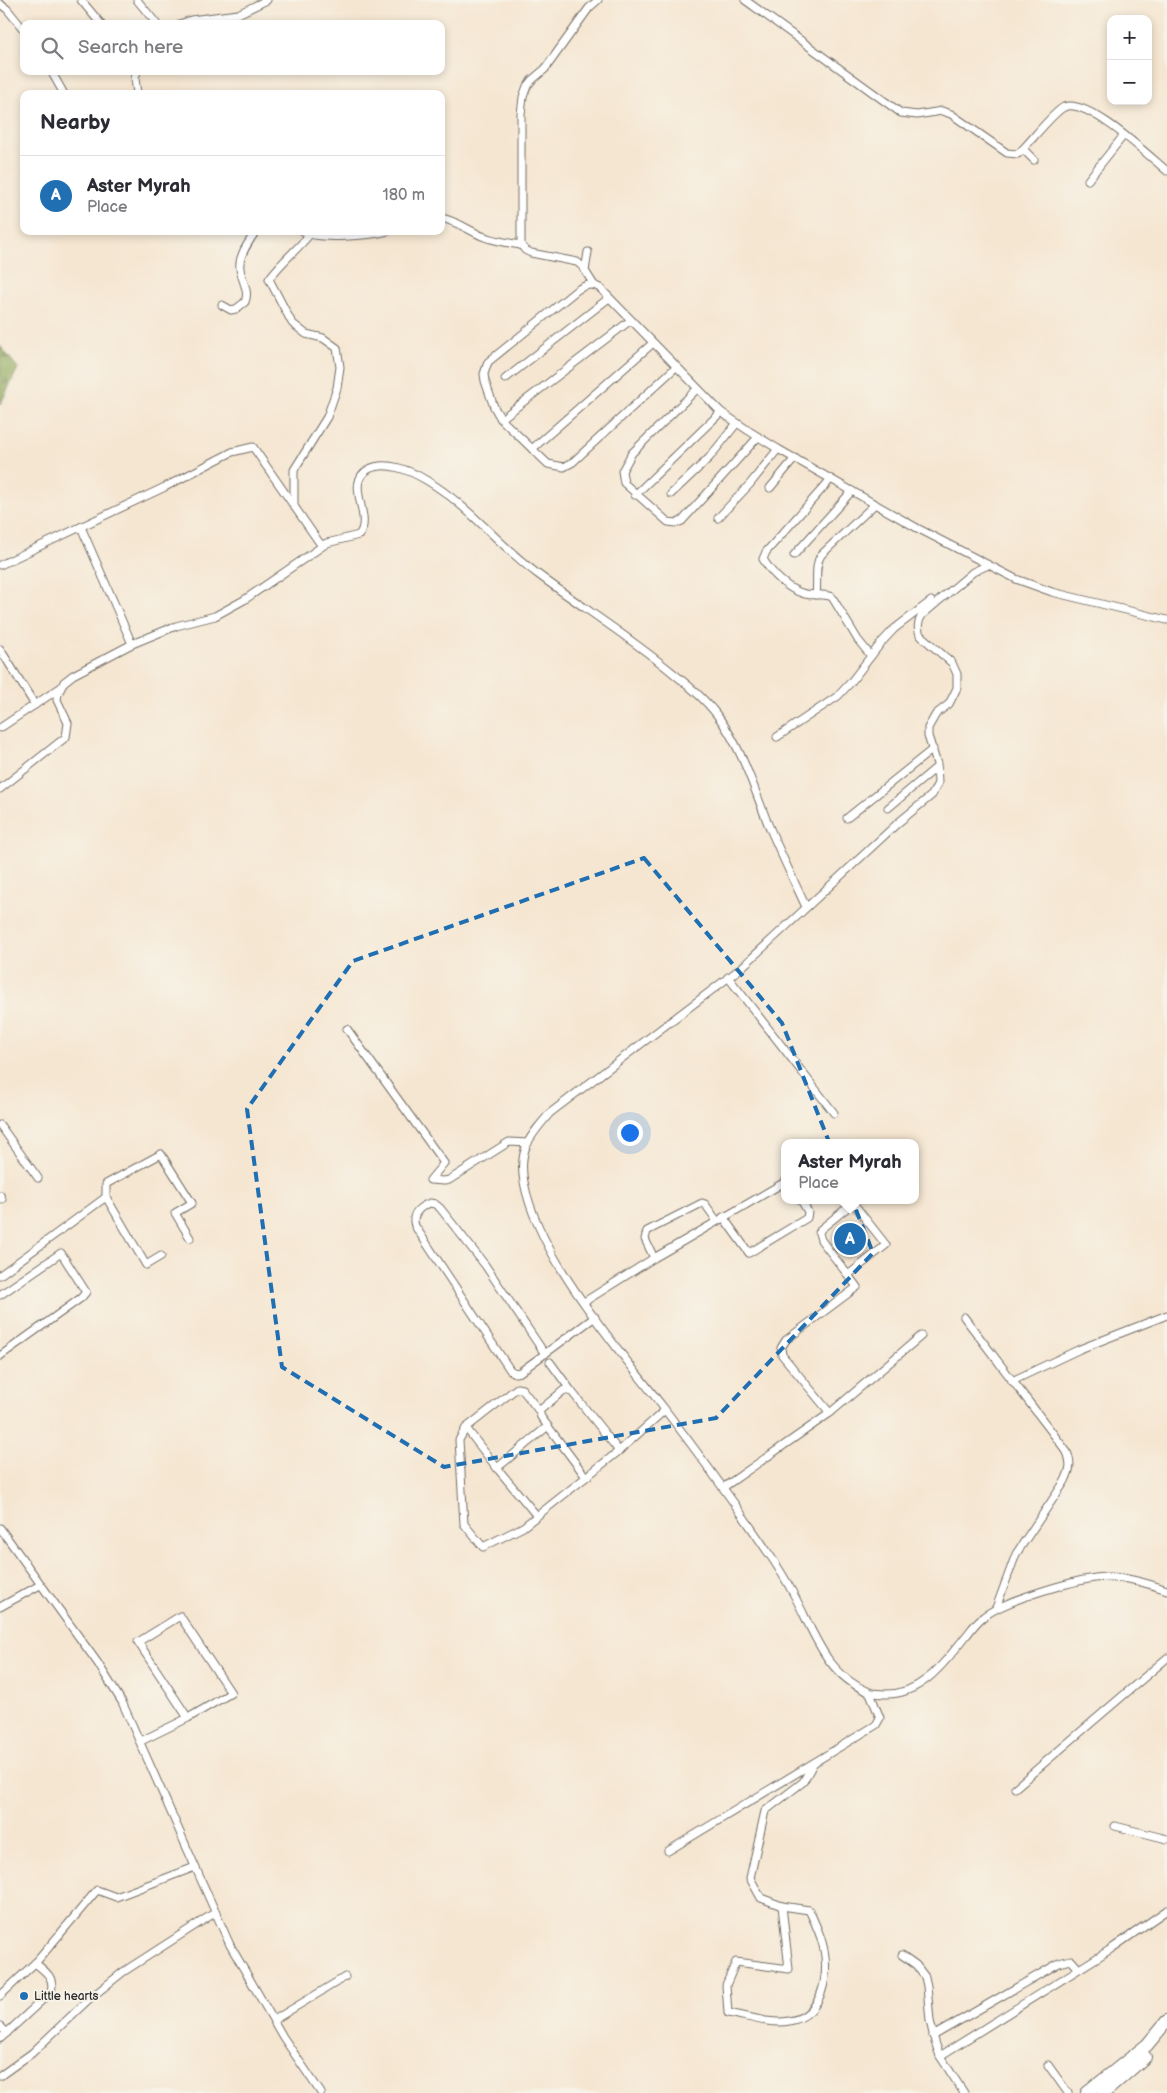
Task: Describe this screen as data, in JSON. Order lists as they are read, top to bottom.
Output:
{
  "places": ["Little hearts"],
  "page": {
    "map_buttons": ["+", "−"],
    "search": "Search here",
    "heading": "Nearby",
    "list": [
      {
        "mark": "A",
        "name": "Aster Myrah",
        "note": "Place",
        "value": "180 m"
      }
    ],
    "popup": ["Aster Myrah", "Place"],
    "pins": "A"
  }
}
